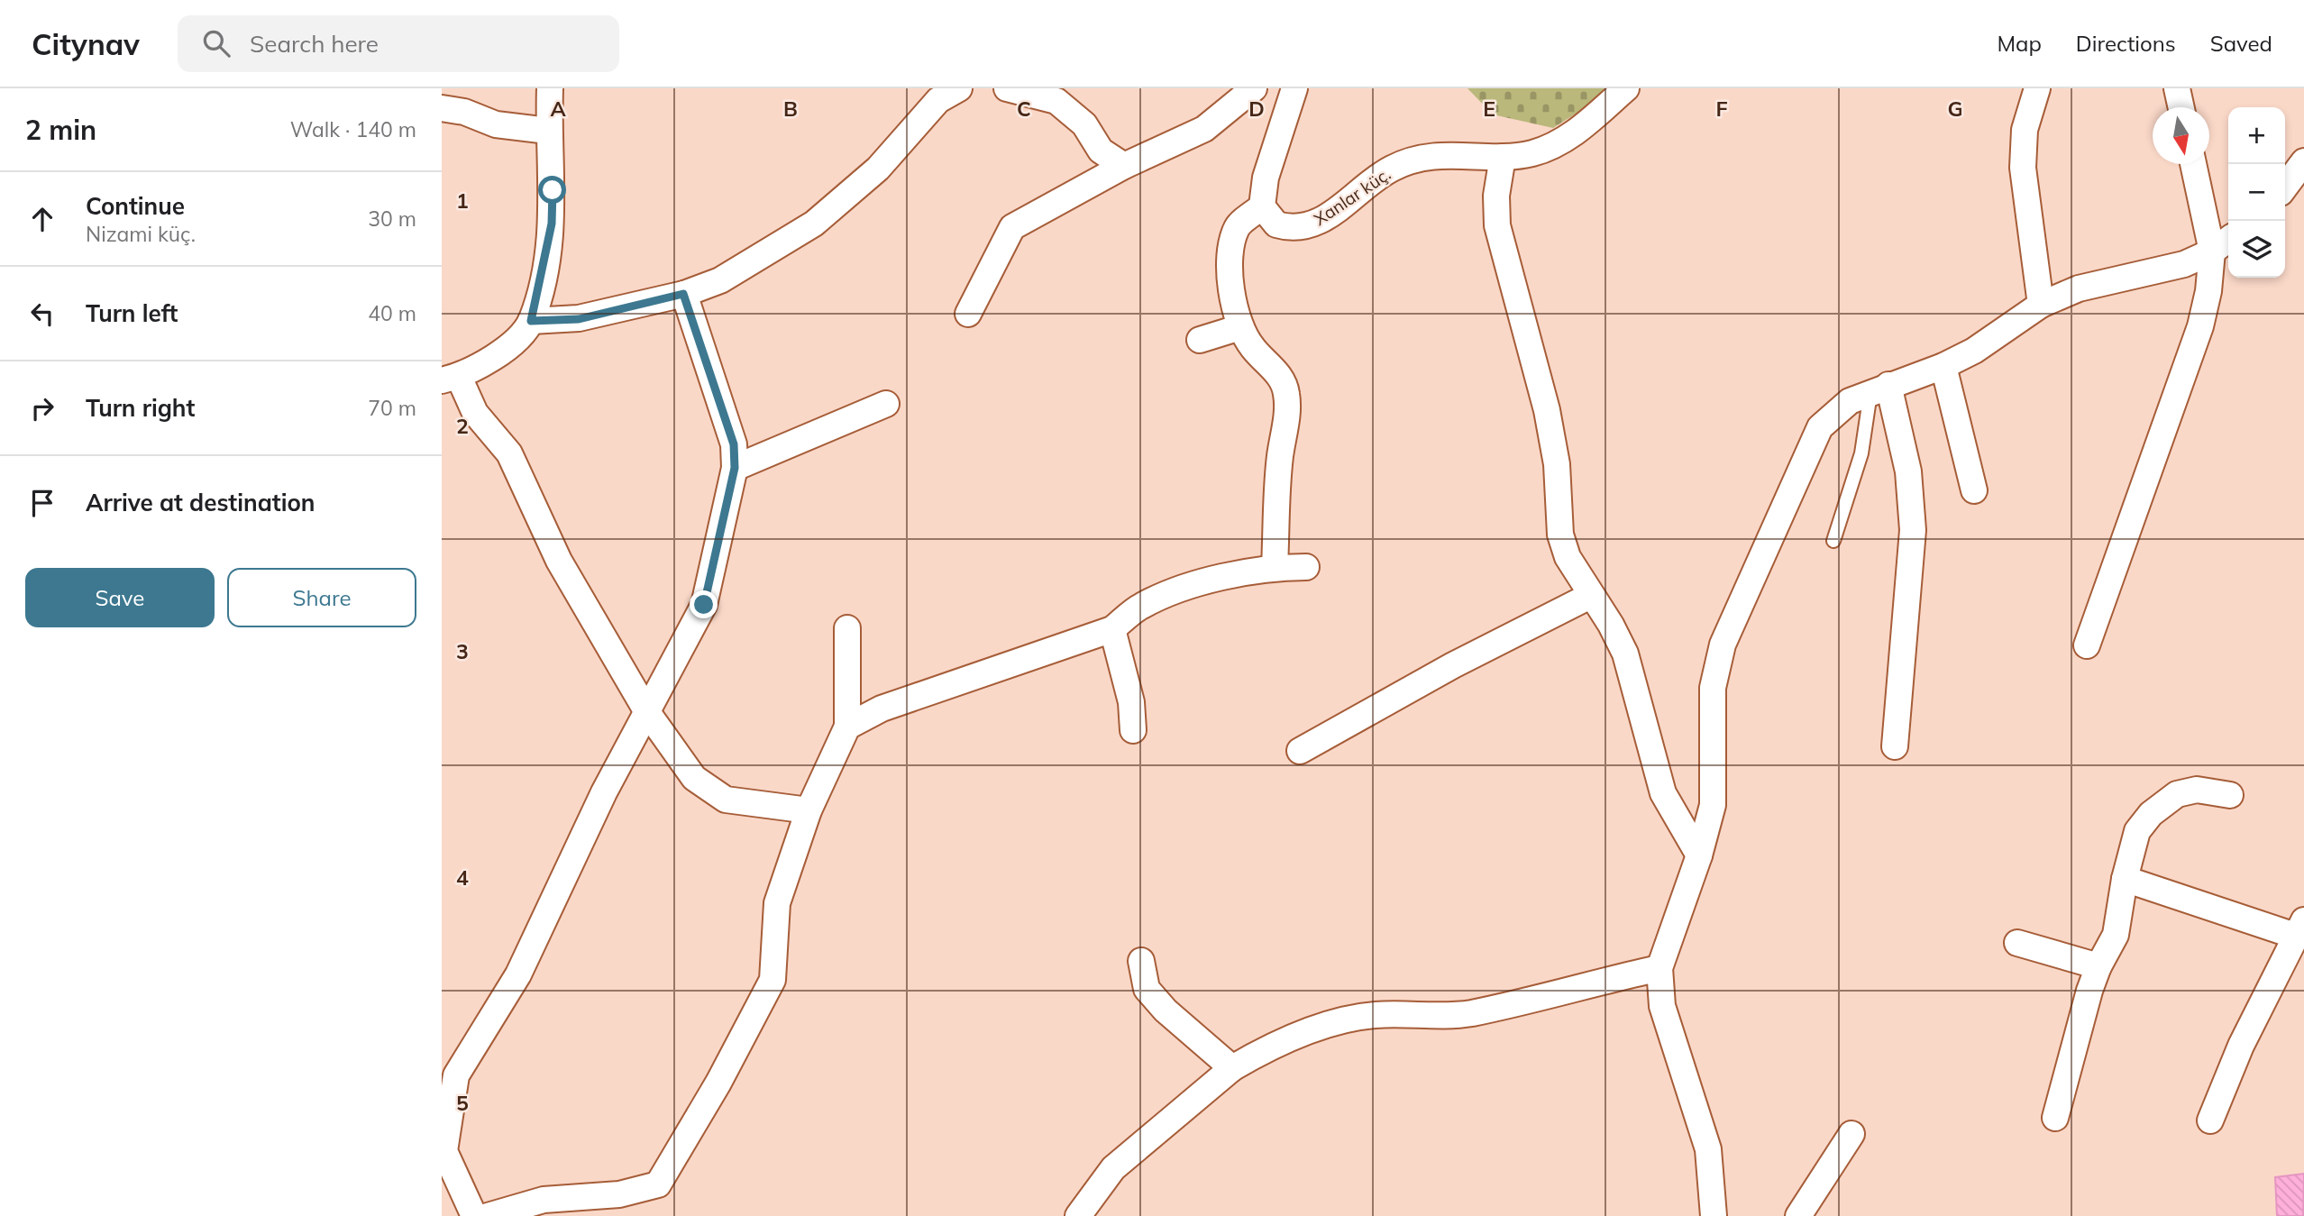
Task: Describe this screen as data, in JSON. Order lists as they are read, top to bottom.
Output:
{
  "streets": {
    "street": ["Xanlar küç."]
  },
  "north": "bottom",
  "page": {
    "header": "Citynav",
    "search": "Search here",
    "nav": ["Map", "Directions", "Saved"],
    "heading": ["2 min", "Walk · 140 m"],
    "map_buttons": ["+", "−"],
    "list": [
      ["Continue", "Nizami küç.", "30 m"],
      ["Turn left", "40 m"],
      ["Turn right", "70 m"],
      "Arrive at destination"
    ],
    "buttons": ["Save", "Share"]
  },
  "grid": {
    "columns": [
      "A",
      "B",
      "C",
      "D",
      "E",
      "F",
      "G"
    ],
    "rows": [
      "1",
      "2",
      "3",
      "4",
      "5"
    ]
  }
}
